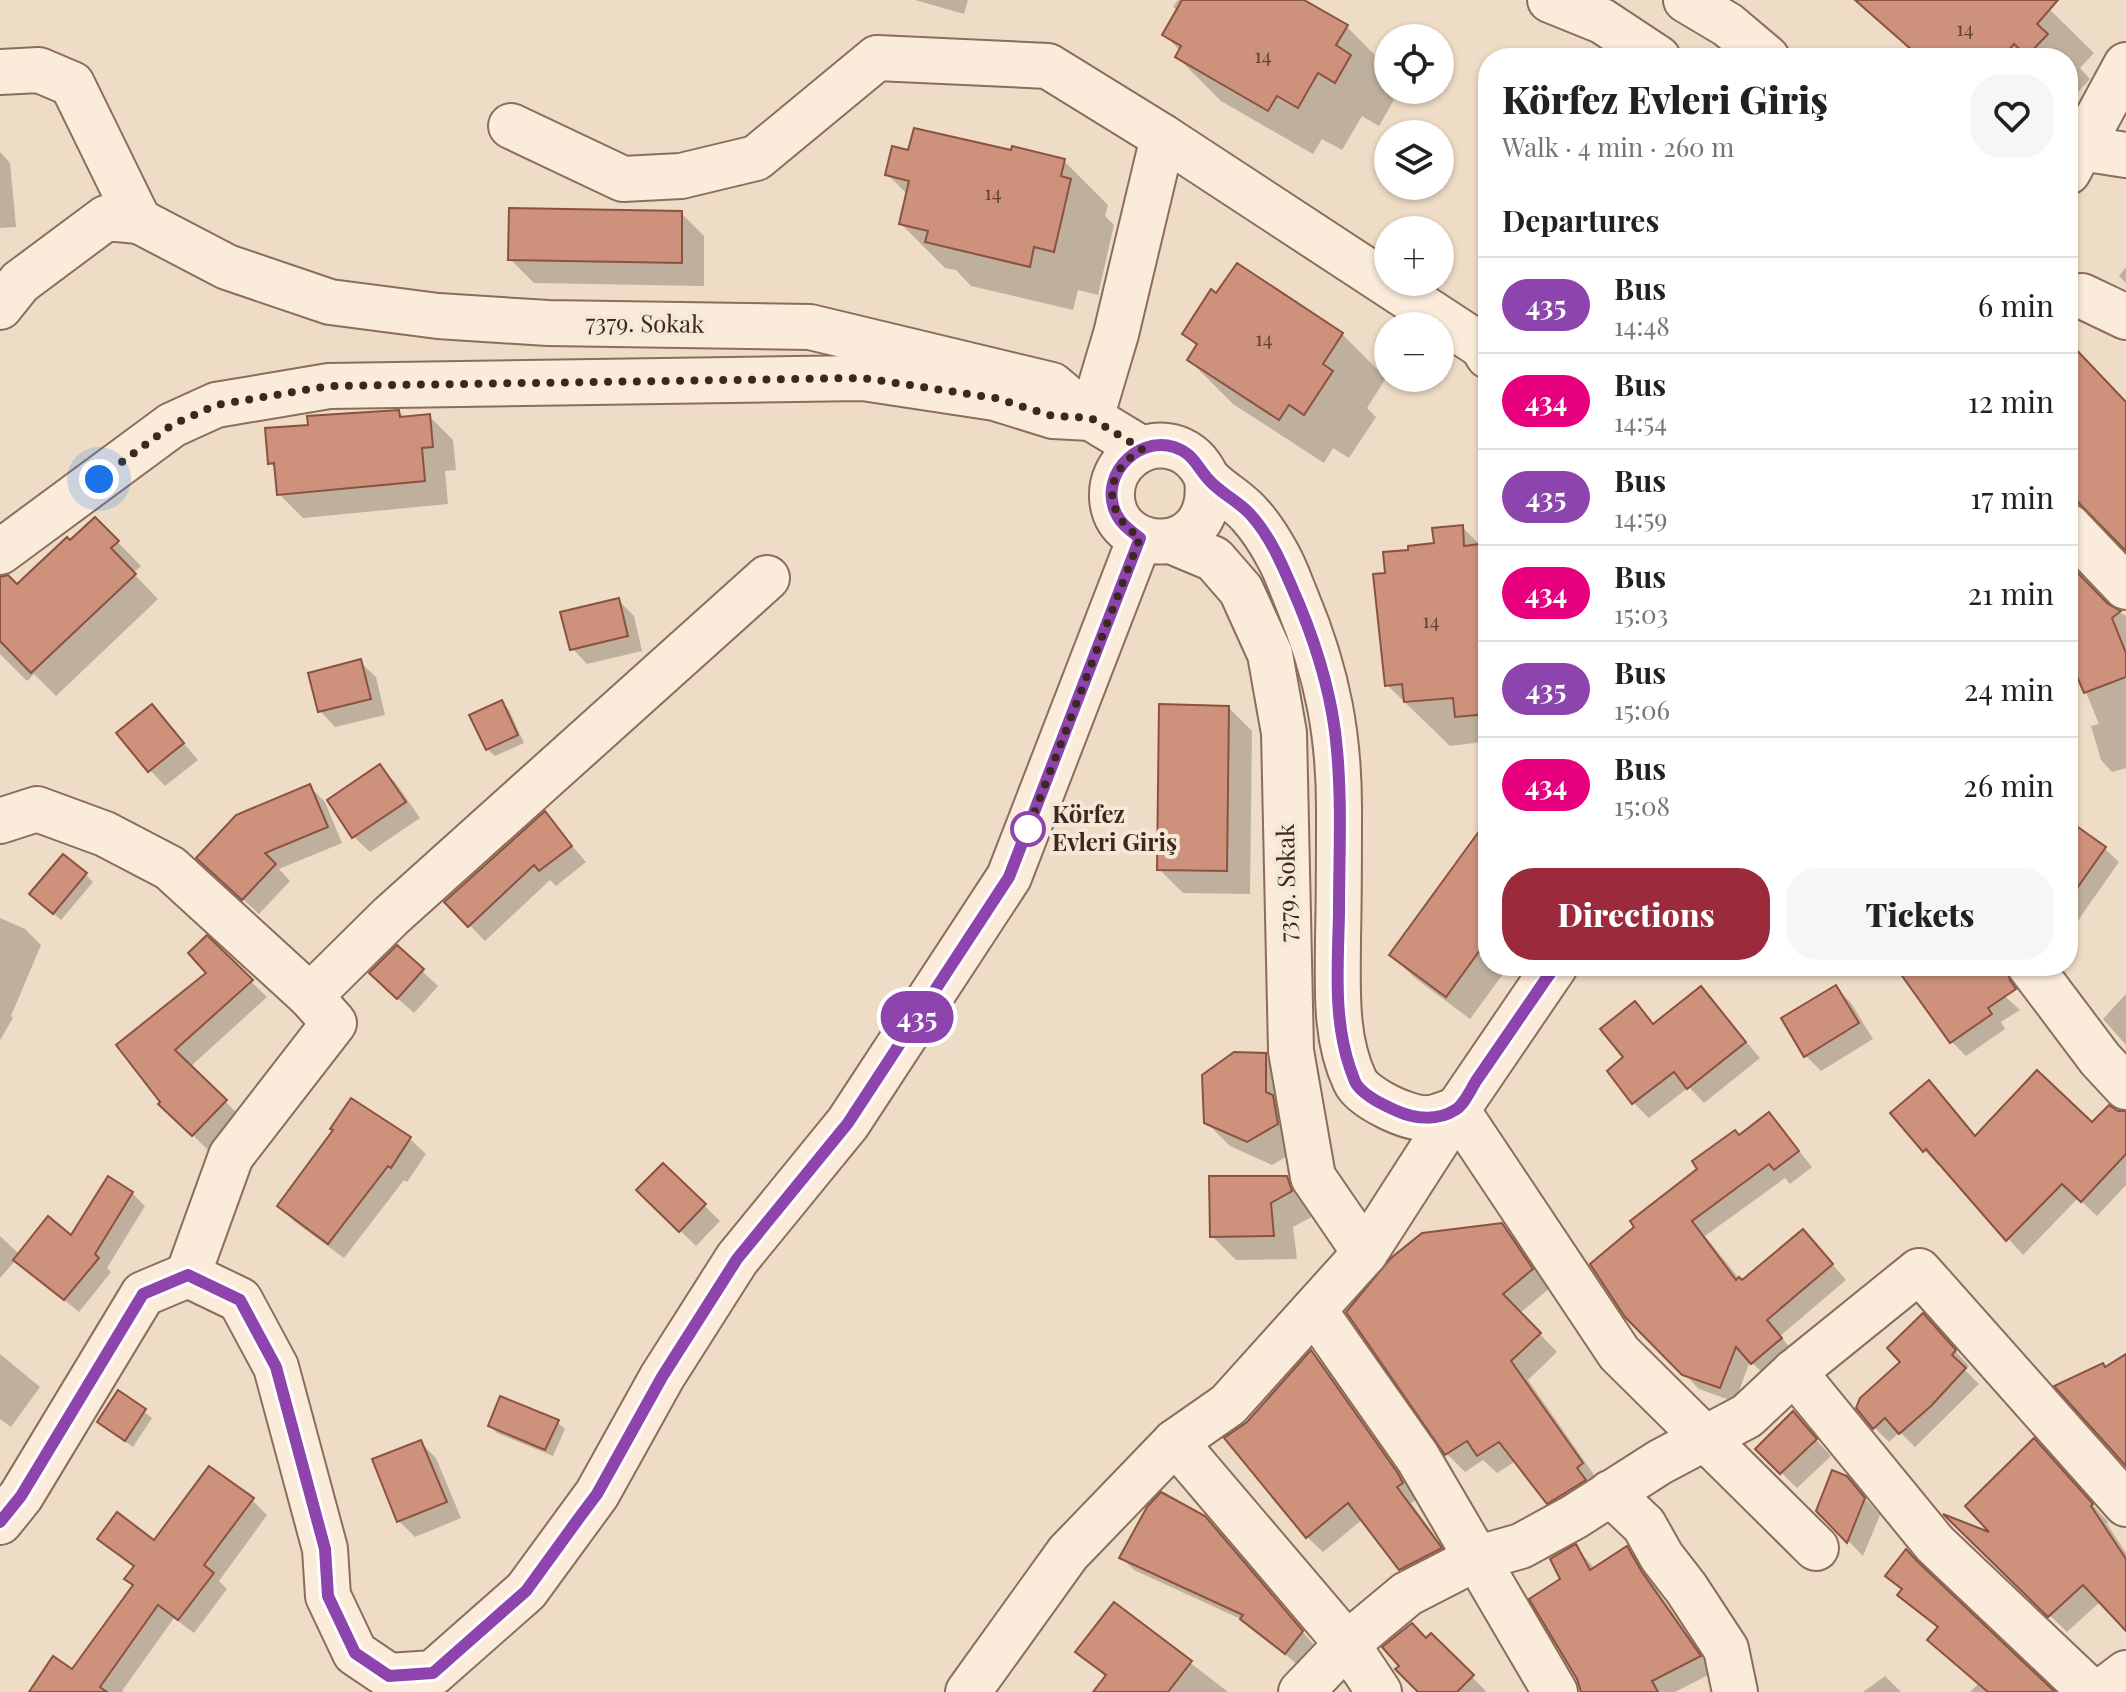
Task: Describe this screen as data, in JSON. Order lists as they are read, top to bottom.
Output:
{
  "streets": {
    "street": ["7379. Sokak"]
  },
  "places": ["Körfez Evleri Giriş"],
  "lines": ["bus line 435"],
  "house_numbers": [
    "14",
    "14",
    "14",
    "14",
    "14"
  ],
  "page": {
    "on_map": "435",
    "map_buttons": ["+", "−"],
    "heading": [
      ["Körfez Evleri Giriş", "Walk · 4 min · 260 m"],
      "Departures"
    ],
    "list": [
      {
        "mark": "435",
        "name": "Bus",
        "note": "14:48",
        "value": "6 min"
      },
      {
        "mark": "434",
        "name": "Bus",
        "note": "14:54",
        "value": "12 min"
      },
      {
        "mark": "435",
        "name": "Bus",
        "note": "14:59",
        "value": "17 min"
      },
      {
        "mark": "434",
        "name": "Bus",
        "note": "15:03",
        "value": "21 min"
      },
      {
        "mark": "435",
        "name": "Bus",
        "note": "15:06",
        "value": "24 min"
      },
      {
        "mark": "434",
        "name": "Bus",
        "note": "15:08",
        "value": "26 min"
      }
    ],
    "buttons": ["Directions", "Tickets"]
  }
}
